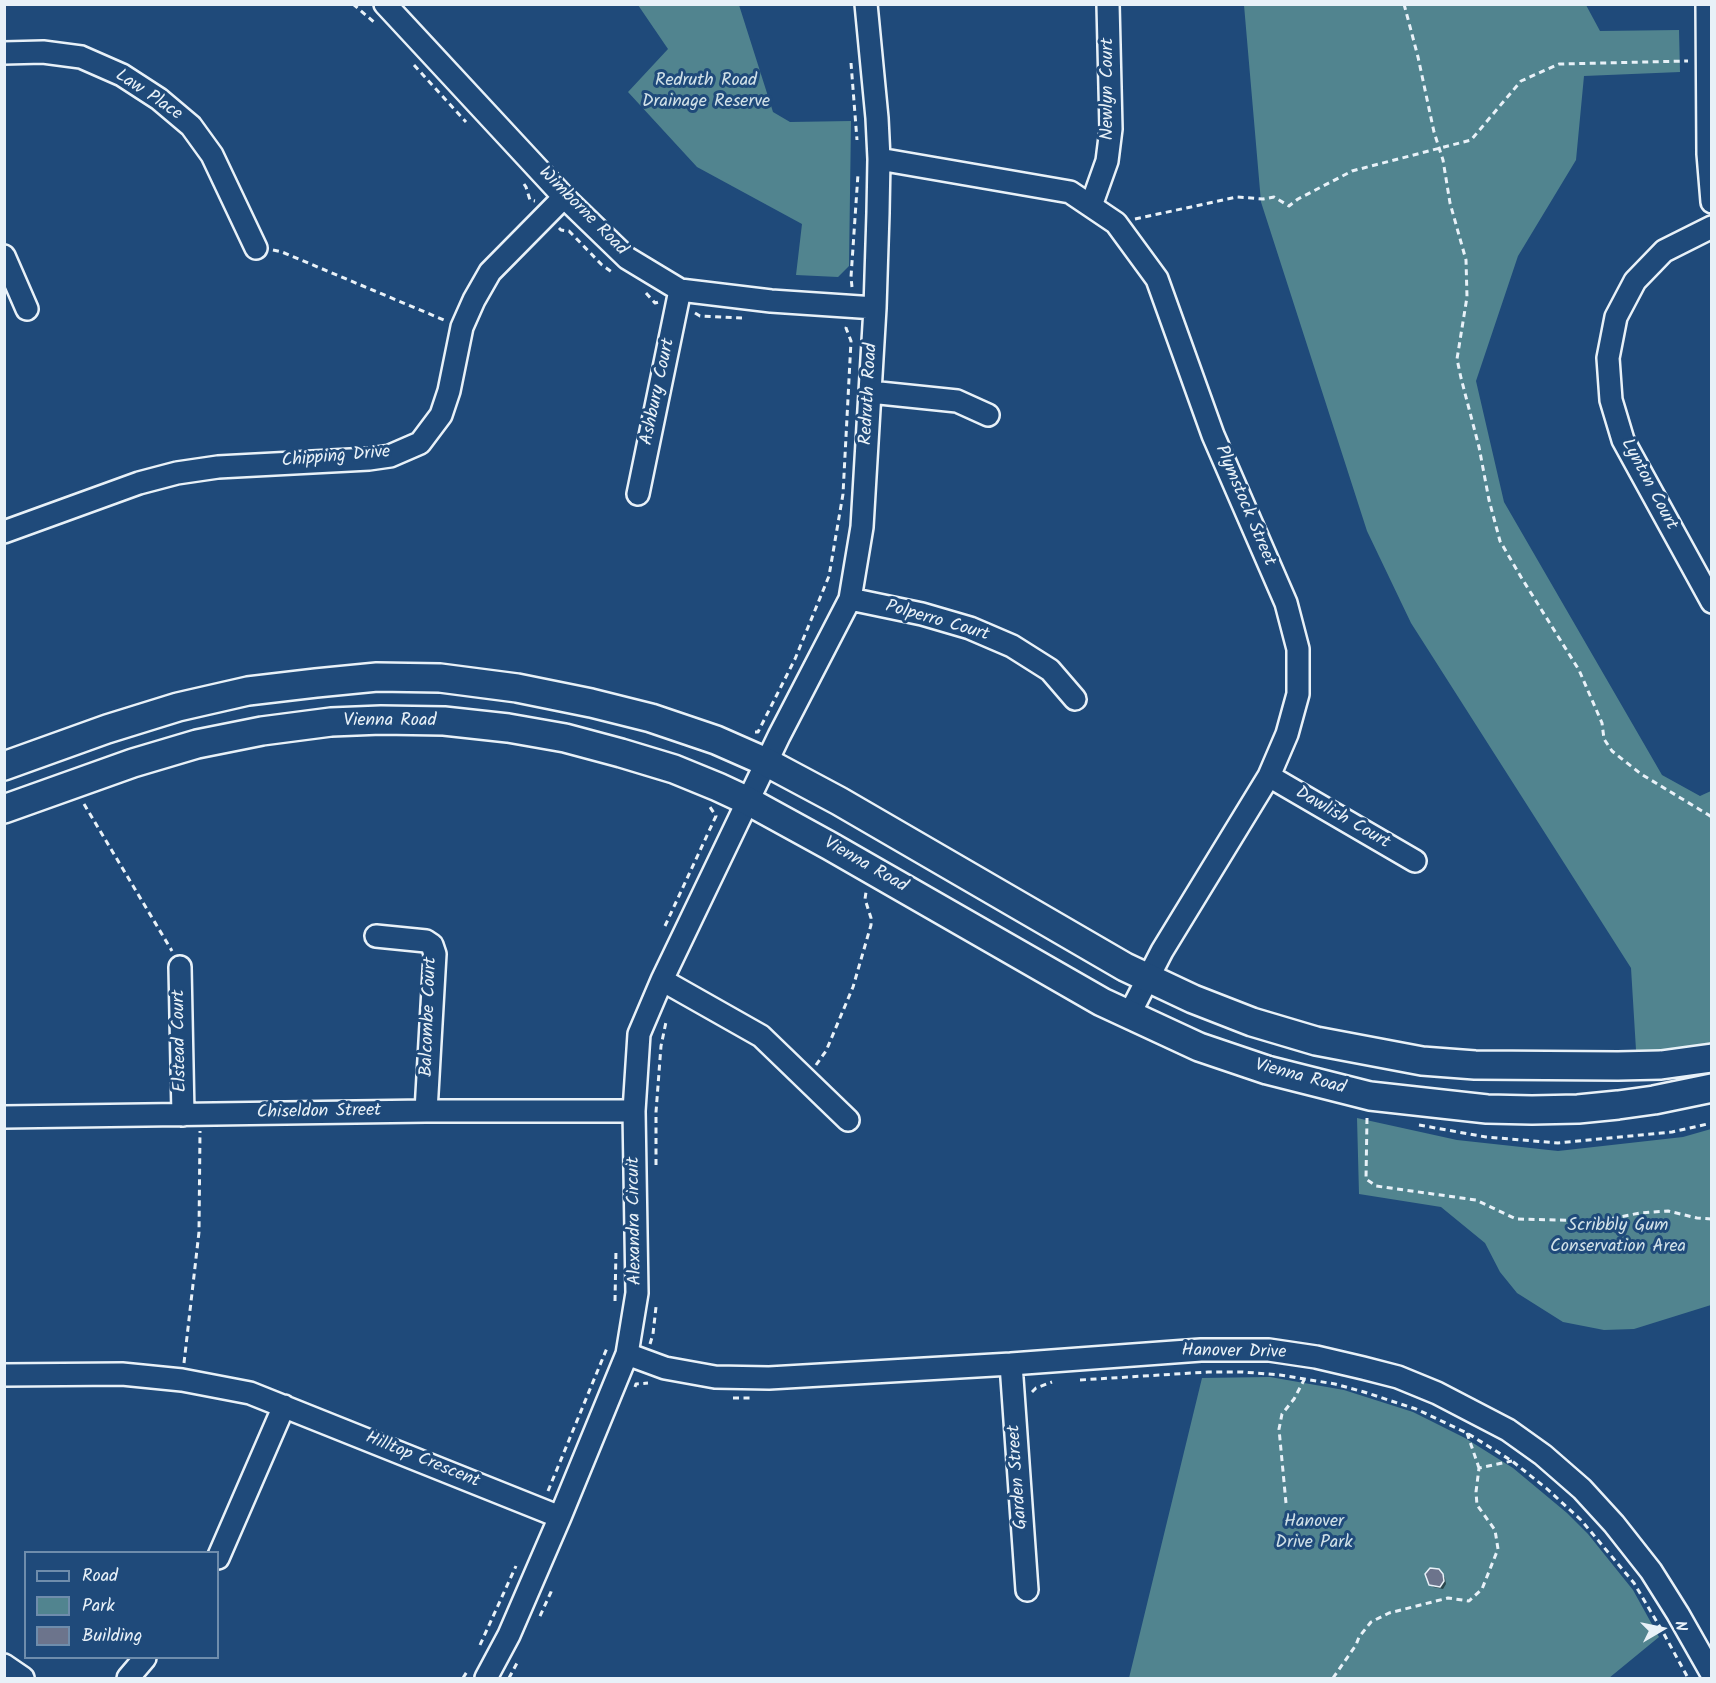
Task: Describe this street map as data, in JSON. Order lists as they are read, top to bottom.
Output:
{
  "streets": {
    "main road": ["Vienna Road"],
    "street": [
      "Newlyn Court",
      "Law Place",
      "Wimborne Road",
      "Ashbury Court",
      "Redruth Road",
      "Chipping Drive",
      "Lynton Court",
      "Plymstock Street",
      "Polperro Court",
      "Dawlish Court",
      "Balcombe Court",
      "Elstead Court",
      "Chiseldon Street",
      "Alexandra Circuit",
      "Hanover Drive",
      "Hilltop Crescent",
      "Garden Street"
    ]
  },
  "crossings": [
    ["Newlyn Court", "Plymstock Street"],
    ["Wimborne Road", "Ashbury Court"],
    ["Wimborne Road", "Redruth Road"],
    ["Wimborne Road", "Chipping Drive"],
    ["Redruth Road", "Plymstock Street"],
    ["Redruth Road", "Polperro Court"],
    ["Redruth Road", "Alexandra Circuit"],
    ["Plymstock Street", "Vienna Road"],
    ["Plymstock Street", "Dawlish Court"],
    ["Vienna Road", "Alexandra Circuit"],
    ["Balcombe Court", "Chiseldon Street"],
    ["Elstead Court", "Chiseldon Street"],
    ["Chiseldon Street", "Alexandra Circuit"],
    ["Alexandra Circuit", "Hanover Drive"],
    ["Alexandra Circuit", "Hilltop Crescent"],
    ["Hanover Drive", "Garden Street"]
  ],
  "parks": ["Redruth Road Drainage Reserve", "Scribbly Gum Conservation Area", "Hanover Drive Park"],
  "legend": ["Road", "Park", "Building"],
  "north": "right"
}
